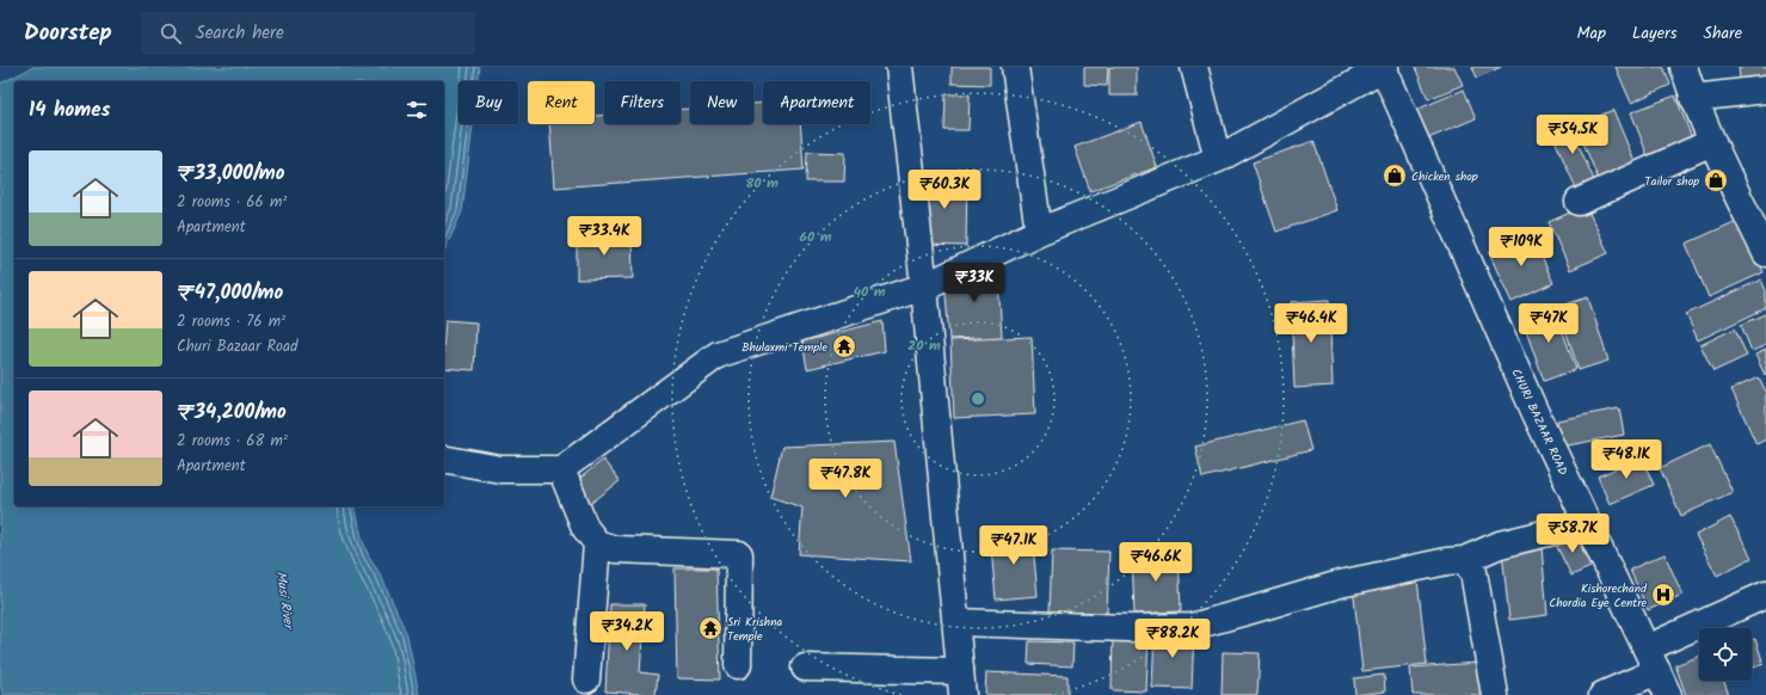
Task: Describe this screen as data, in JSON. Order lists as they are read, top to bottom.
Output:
{
  "streets": {
    "street": ["CHURI BAZAAR ROAD"]
  },
  "water": ["Musi River"],
  "places": {
    "shop": ["Chicken shop", "Tailor shop"],
    "temple": ["Bhulaxmi Temple", "Sri Krishna Temple"],
    "hospital": ["Kishorechand Chordia Eye Centre"]
  },
  "page": {
    "header": "Doorstep",
    "search": "Search here",
    "nav": ["Map", "Layers", "Share"],
    "chip": [
      "Buy",
      "Rent",
      "Filters",
      "New",
      "Apartment"
    ],
    "heading": "14 homes",
    "price": [
      "₹54.5K",
      "₹60.3K",
      "₹33.4K",
      "₹109K",
      "₹33K",
      "₹46.4K",
      "₹47K",
      "₹48.1K",
      "₹47.8K",
      "₹58.7K",
      "₹47.1K",
      "₹46.6K",
      "₹34.2K",
      "₹88.2K"
    ],
    "list": [
      {
        "name": "₹33,000/mo",
        "note": "2 rooms · 66 m² · Apartment"
      },
      {
        "name": "₹47,000/mo",
        "note": "2 rooms · 76 m² · Churi Bazaar Road"
      },
      {
        "name": "₹34,200/mo",
        "note": "2 rooms · 68 m² · Apartment"
      }
    ]
  },
  "rings": [
    "80 m",
    "60 m",
    "40 m",
    "20 m"
  ]
}
